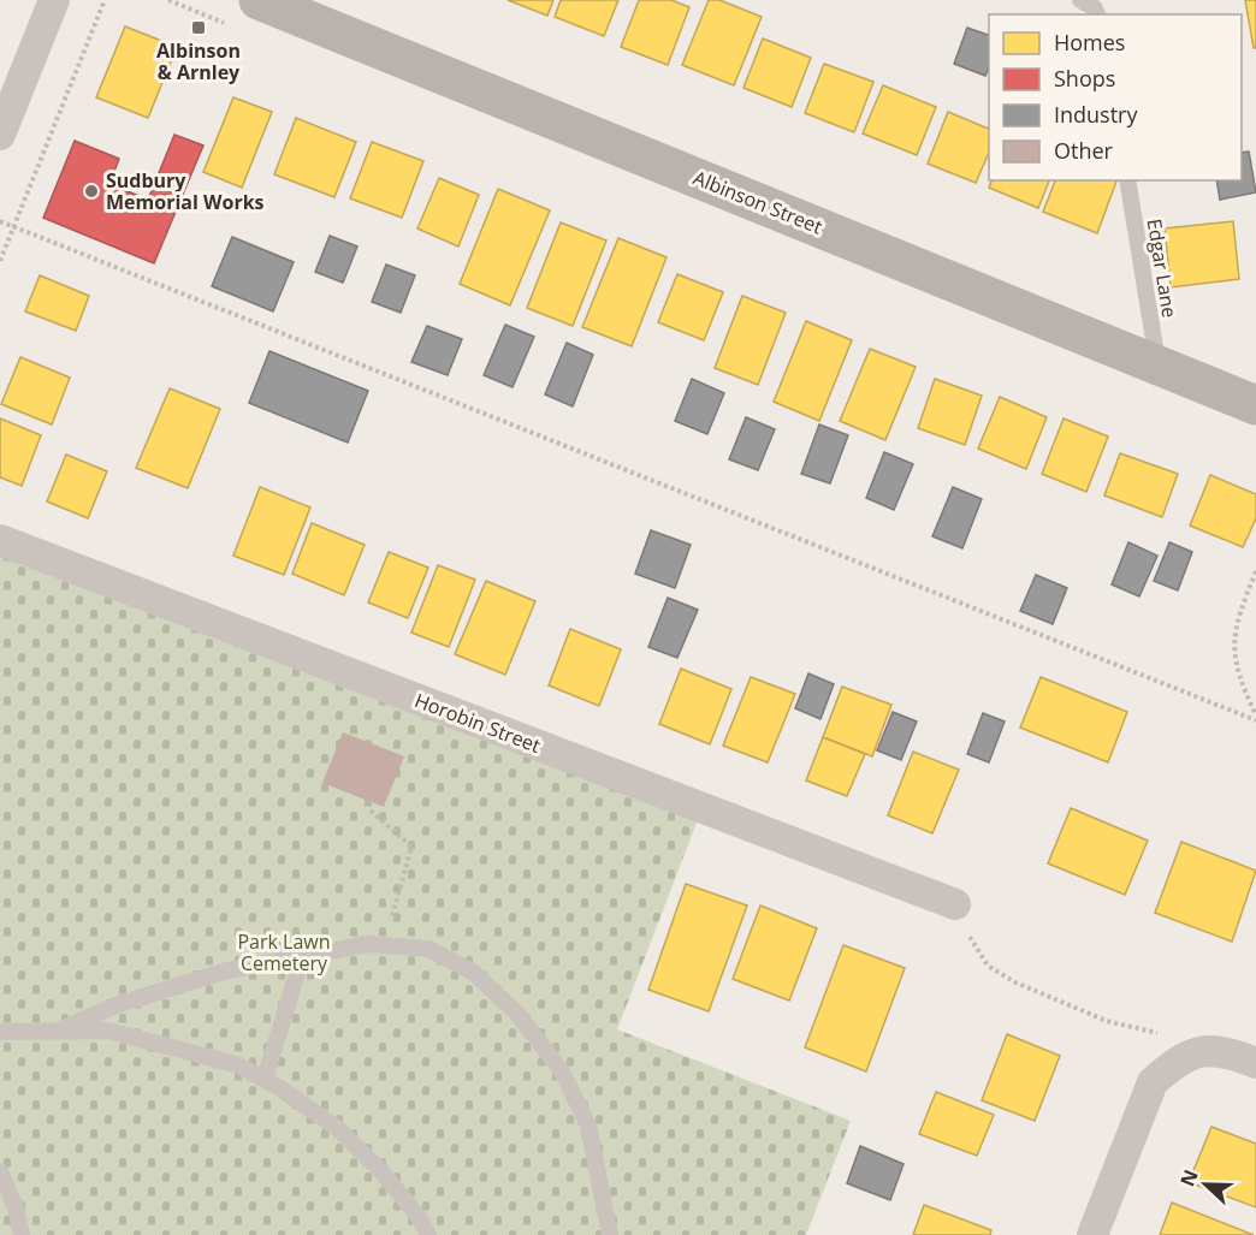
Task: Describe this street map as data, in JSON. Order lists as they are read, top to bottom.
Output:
{
  "streets": {
    "street": ["Albinson Street", "Horobin Street"],
    "lane": ["Edgar Lane"]
  },
  "crossings": [
    ["Albinson Street", "Edgar Lane"]
  ],
  "parks": ["Park Lawn Cemetery"],
  "places": {
    "transit": ["Albinson & Arnley"],
    "other": ["Sudbury Memorial Works"]
  },
  "legend": [
    "Homes",
    "Shops",
    "Industry",
    "Other"
  ],
  "north": "left"
}
